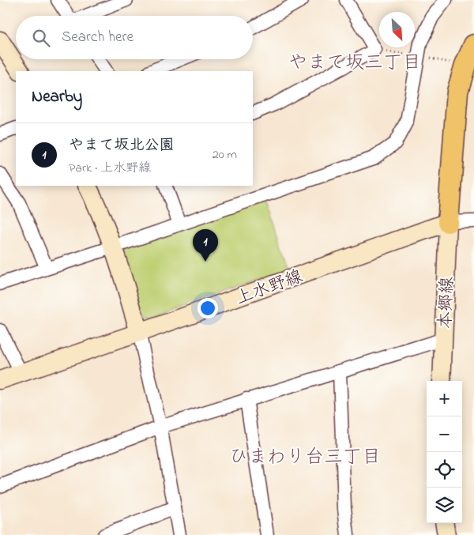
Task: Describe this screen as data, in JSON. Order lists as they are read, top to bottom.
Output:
{
  "streets": {
    "street": ["上水野線", "本郷線"]
  },
  "crossings": [
    ["上水野線", "本郷線"]
  ],
  "districts": ["やまて坂三丁目", "ひまわり台三丁目"],
  "north": "bottom right",
  "page": {
    "search": "Search here",
    "heading": "Nearby",
    "list": [
      {
        "mark": "1",
        "name": "やまて坂北公園",
        "note": "Park · 上水野線",
        "value": "20 m"
      }
    ],
    "pins": "1",
    "map_buttons": ["+", "−"]
  }
}
